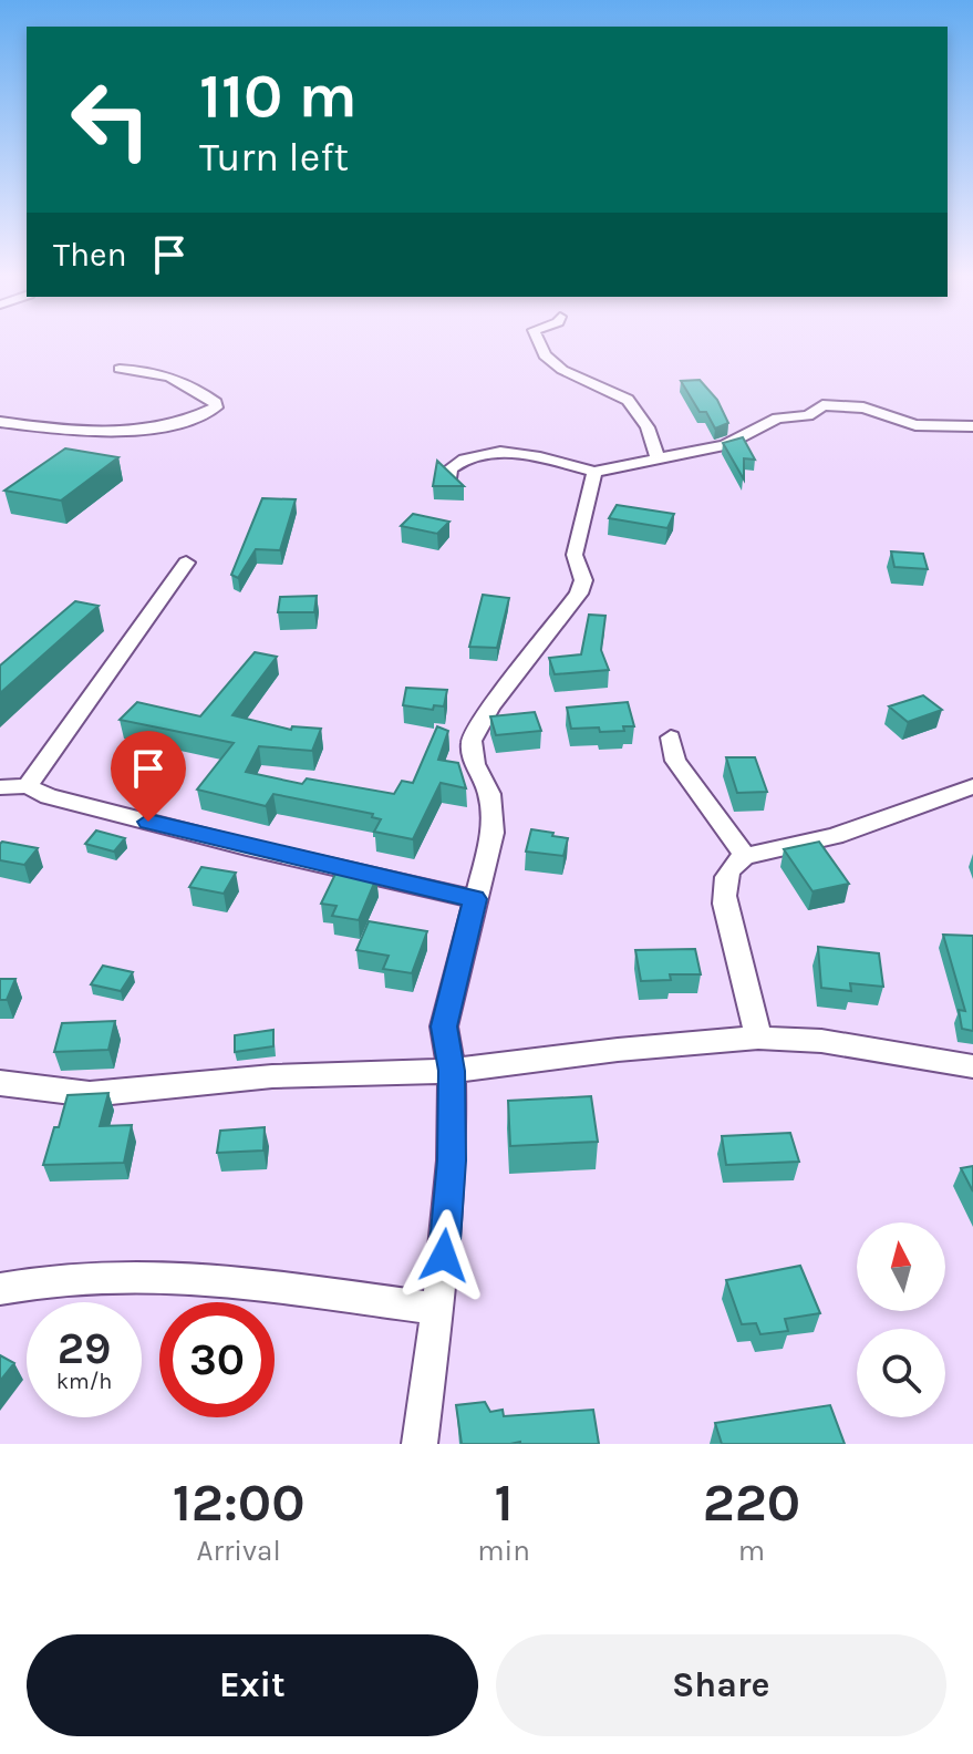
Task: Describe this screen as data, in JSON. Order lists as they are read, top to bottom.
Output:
{
  "north": "top",
  "page": {
    "turn": ["110 m", "Turn left"],
    "then": "Then",
    "speed": "29 km/h",
    "limit": "30",
    "eta": [
      "12:00",
      "Arrival",
      "1",
      "min",
      "220",
      "m"
    ],
    "buttons": ["Exit", "Share"]
  }
}
